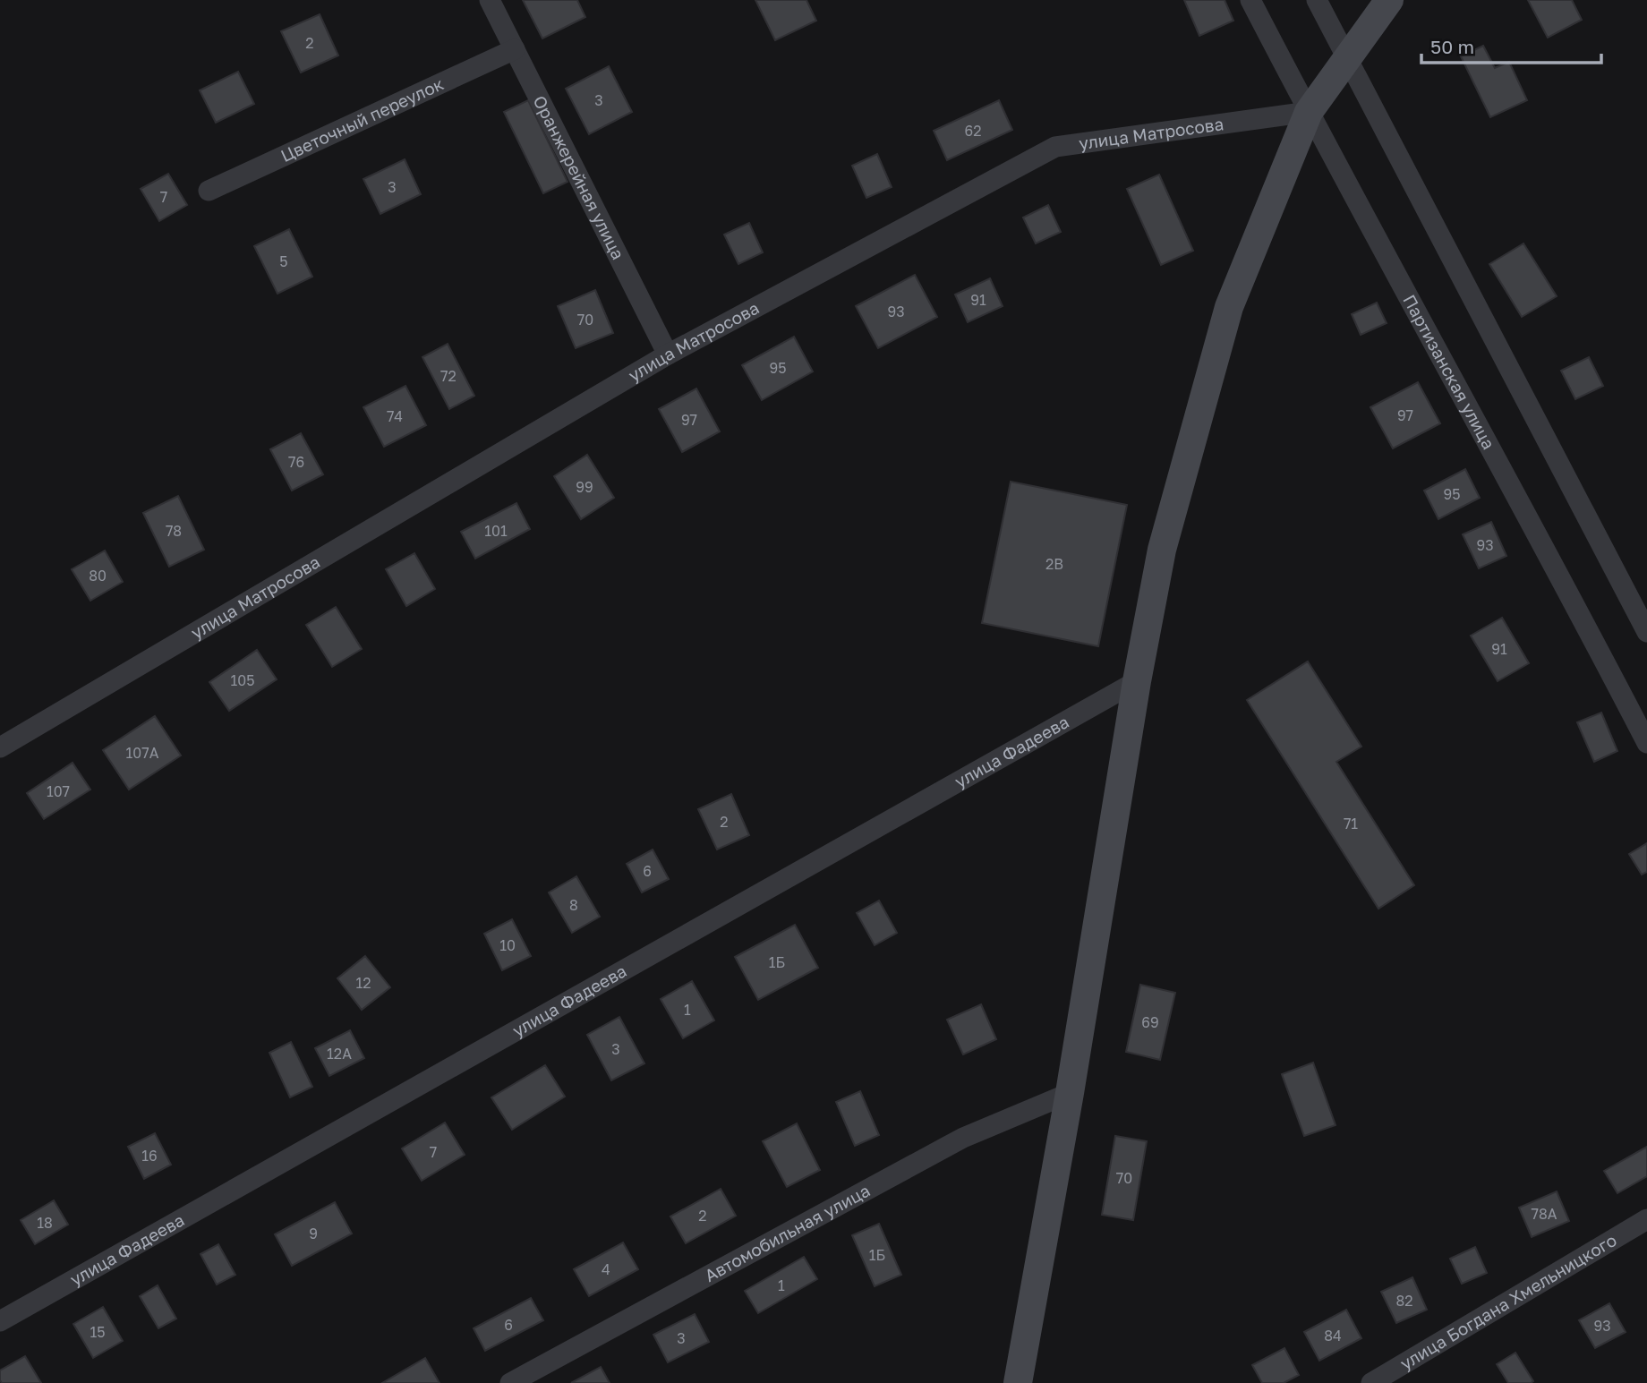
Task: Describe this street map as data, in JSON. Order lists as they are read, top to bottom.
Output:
{
  "streets": {
    "street": [
      "Цветочный переулок",
      "улица Матросова",
      "Оранжерейная улица",
      "Партизанская улица",
      "улица Фадеева",
      "Автомобильная улица",
      "улица Богдана Хмельницкого"
    ]
  },
  "crossings": [
    ["Цветочный переулок", "Оранжерейная улица"],
    ["улица Матросова", "Оранжерейная улица"],
    ["улица Матросова", "Партизанская улица"]
  ],
  "house_numbers": [
    "2",
    "3",
    "62",
    "3",
    "7",
    "5",
    "91",
    "93",
    "70",
    "95",
    "72",
    "97",
    "74",
    "97",
    "76",
    "99",
    "95",
    "78",
    "101",
    "93",
    "2В",
    "80",
    "91",
    "105",
    "107А",
    "107",
    "2",
    "71",
    "6",
    "8",
    "10",
    "1Б",
    "12",
    "1",
    "69",
    "3",
    "12А",
    "7",
    "16",
    "70",
    "78А",
    "2",
    "18",
    "9",
    "1Б",
    "4",
    "1",
    "82",
    "6",
    "93",
    "15",
    "84",
    "3"
  ],
  "scale_bar": "50 m"
}
